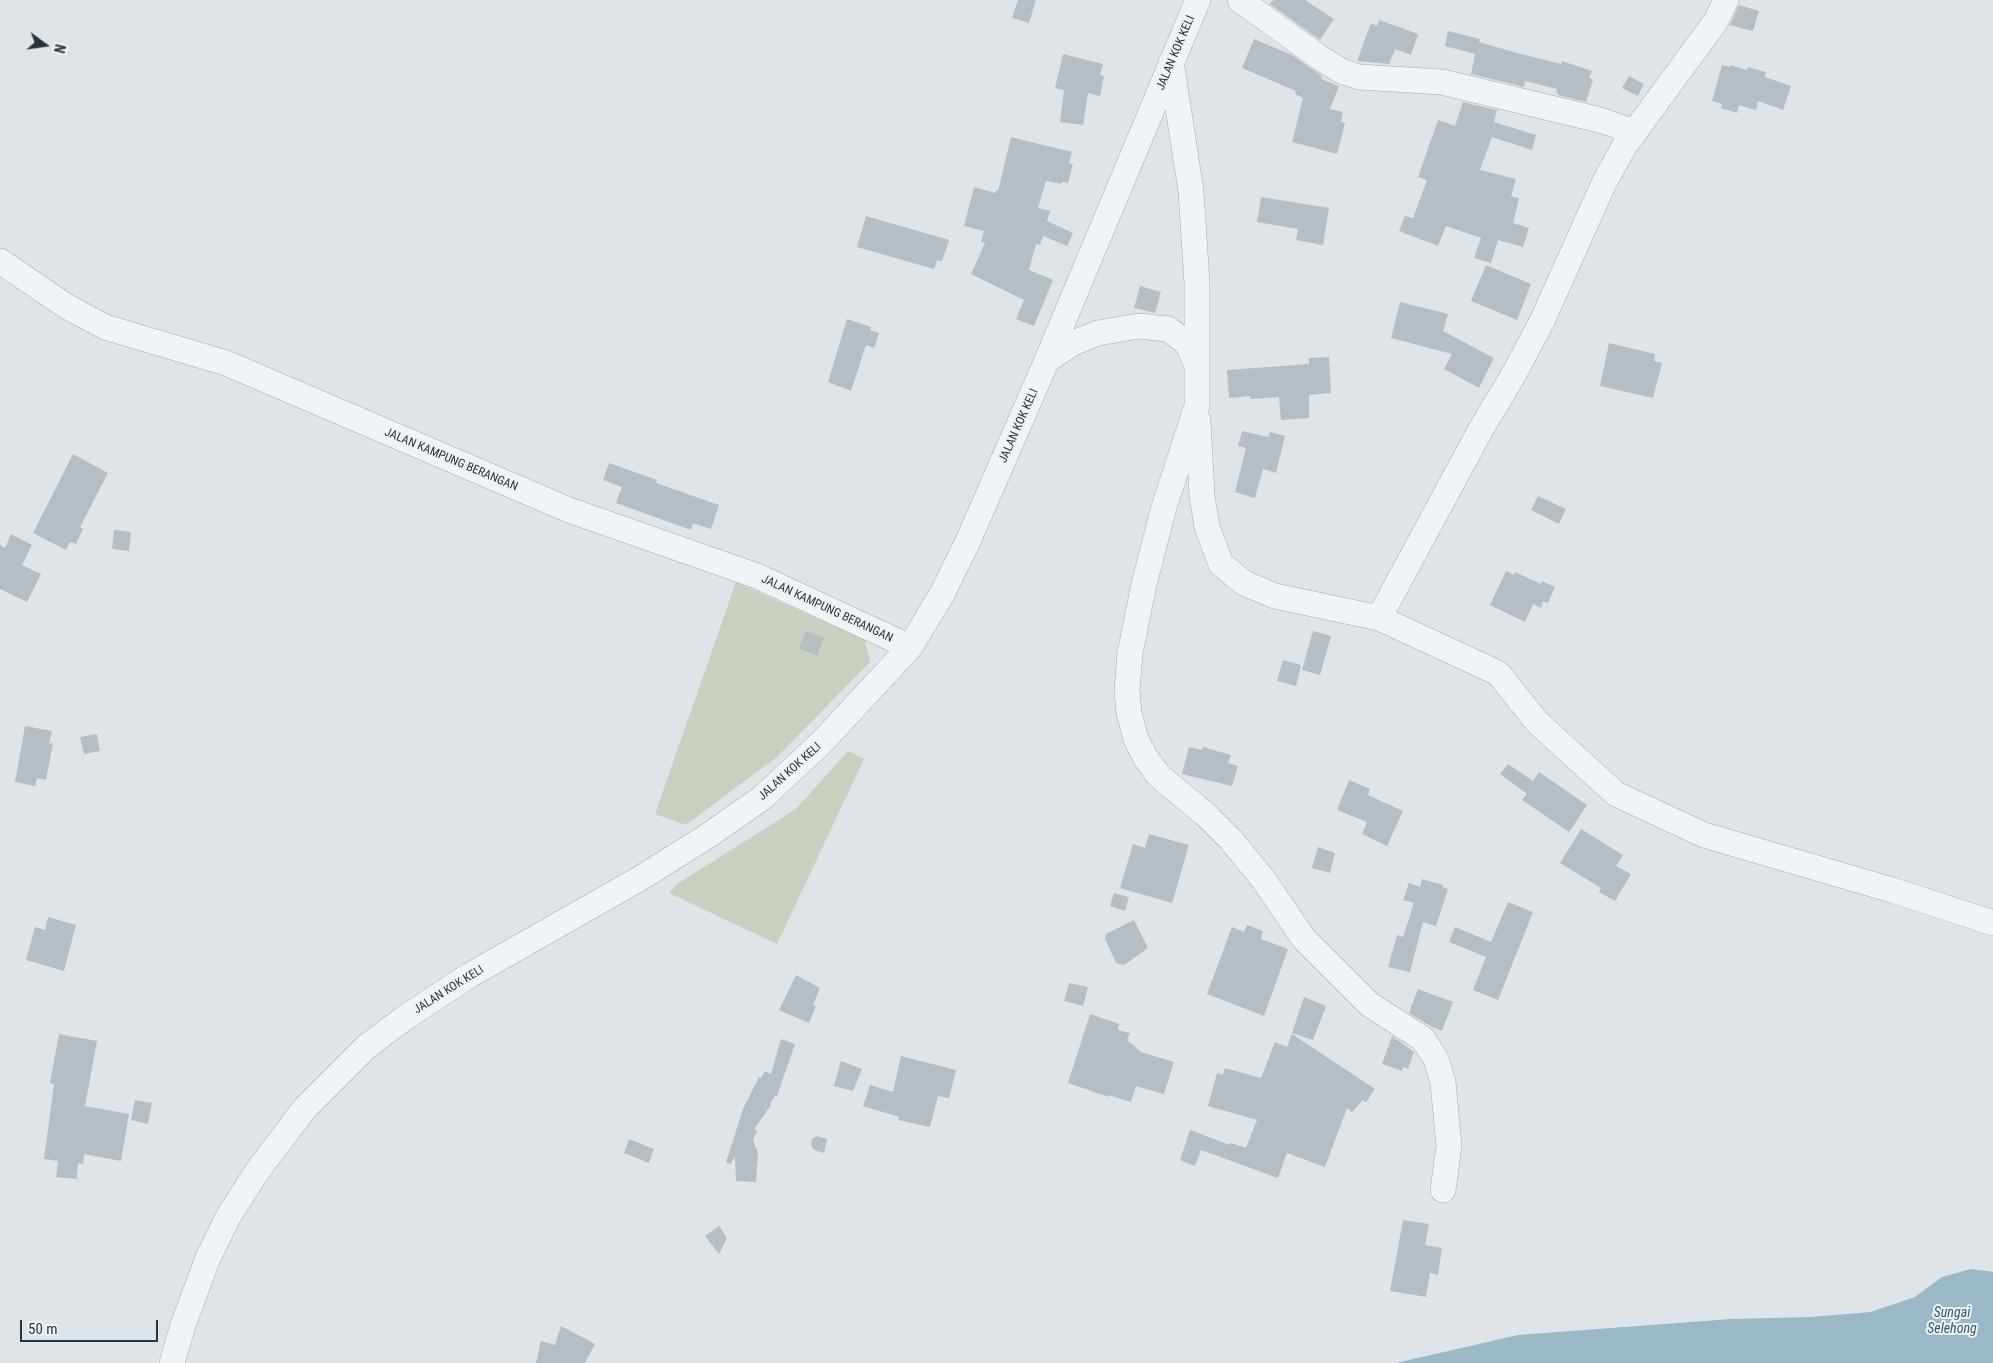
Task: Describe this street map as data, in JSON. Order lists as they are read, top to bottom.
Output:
{
  "streets": {
    "street": ["JALAN KOK KELI", "JALAN KAMPUNG BERANGAN"]
  },
  "crossings": [
    ["JALAN KOK KELI", "JALAN KAMPUNG BERANGAN"]
  ],
  "water": ["Sungai Selehong"],
  "scale_bar": "50 m",
  "north": "right"
}
